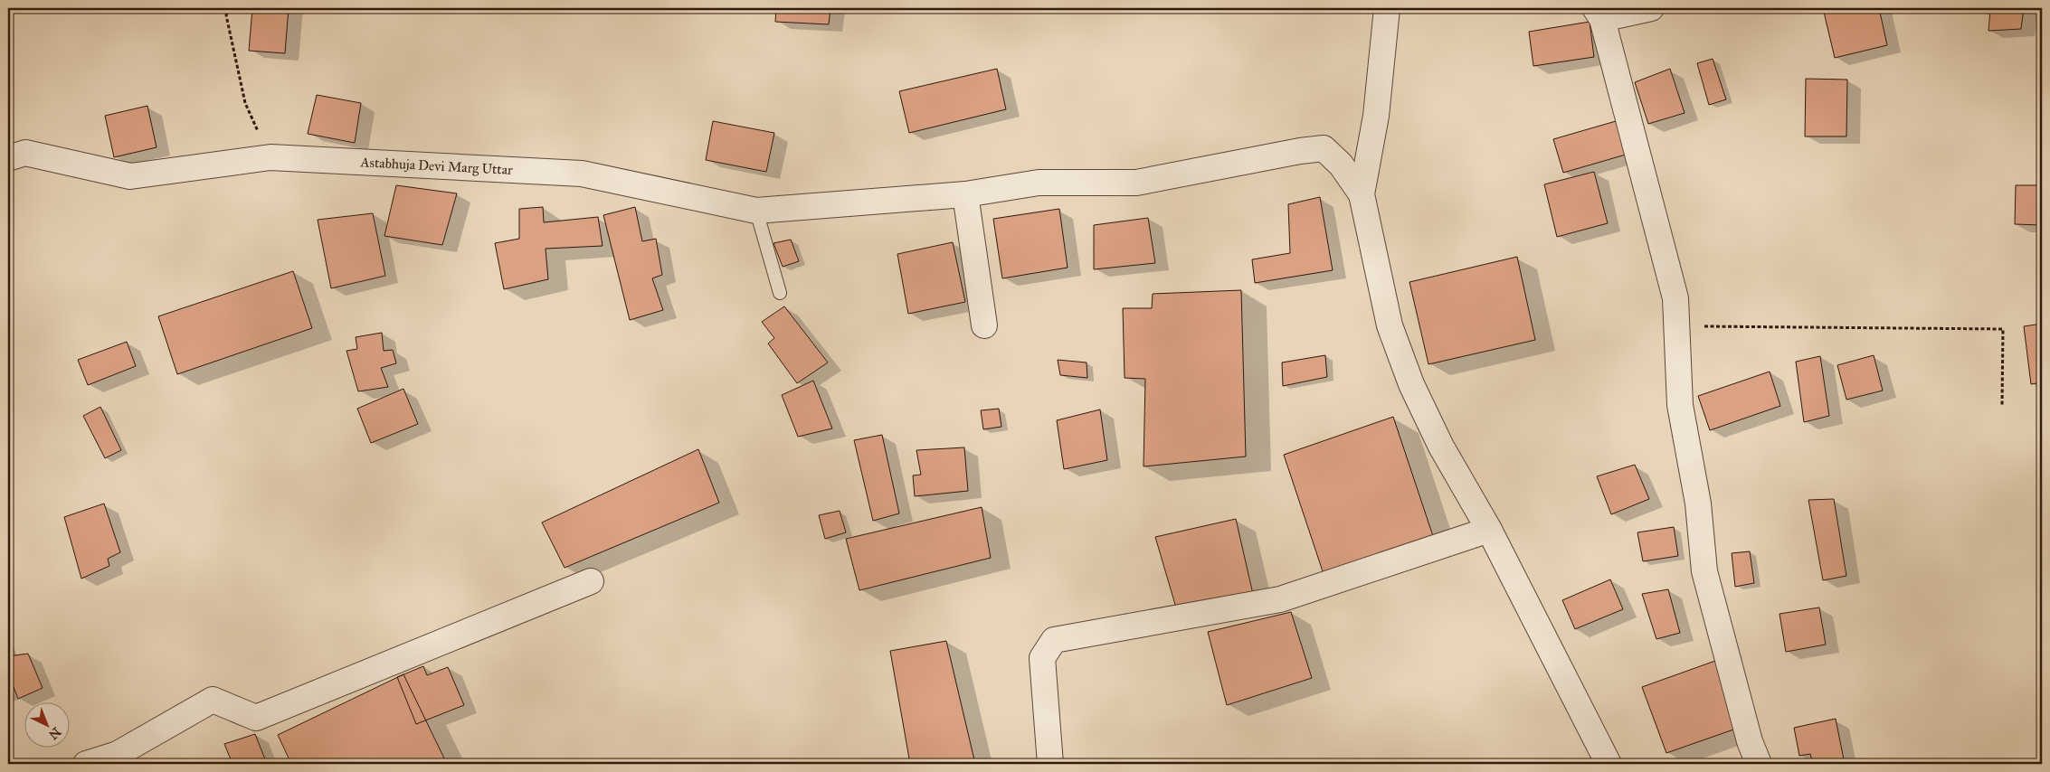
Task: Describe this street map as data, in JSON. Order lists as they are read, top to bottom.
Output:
{
  "streets": {
    "street": ["Astabhuja Devi Marg Uttar"]
  },
  "north": "bottom right"
}
